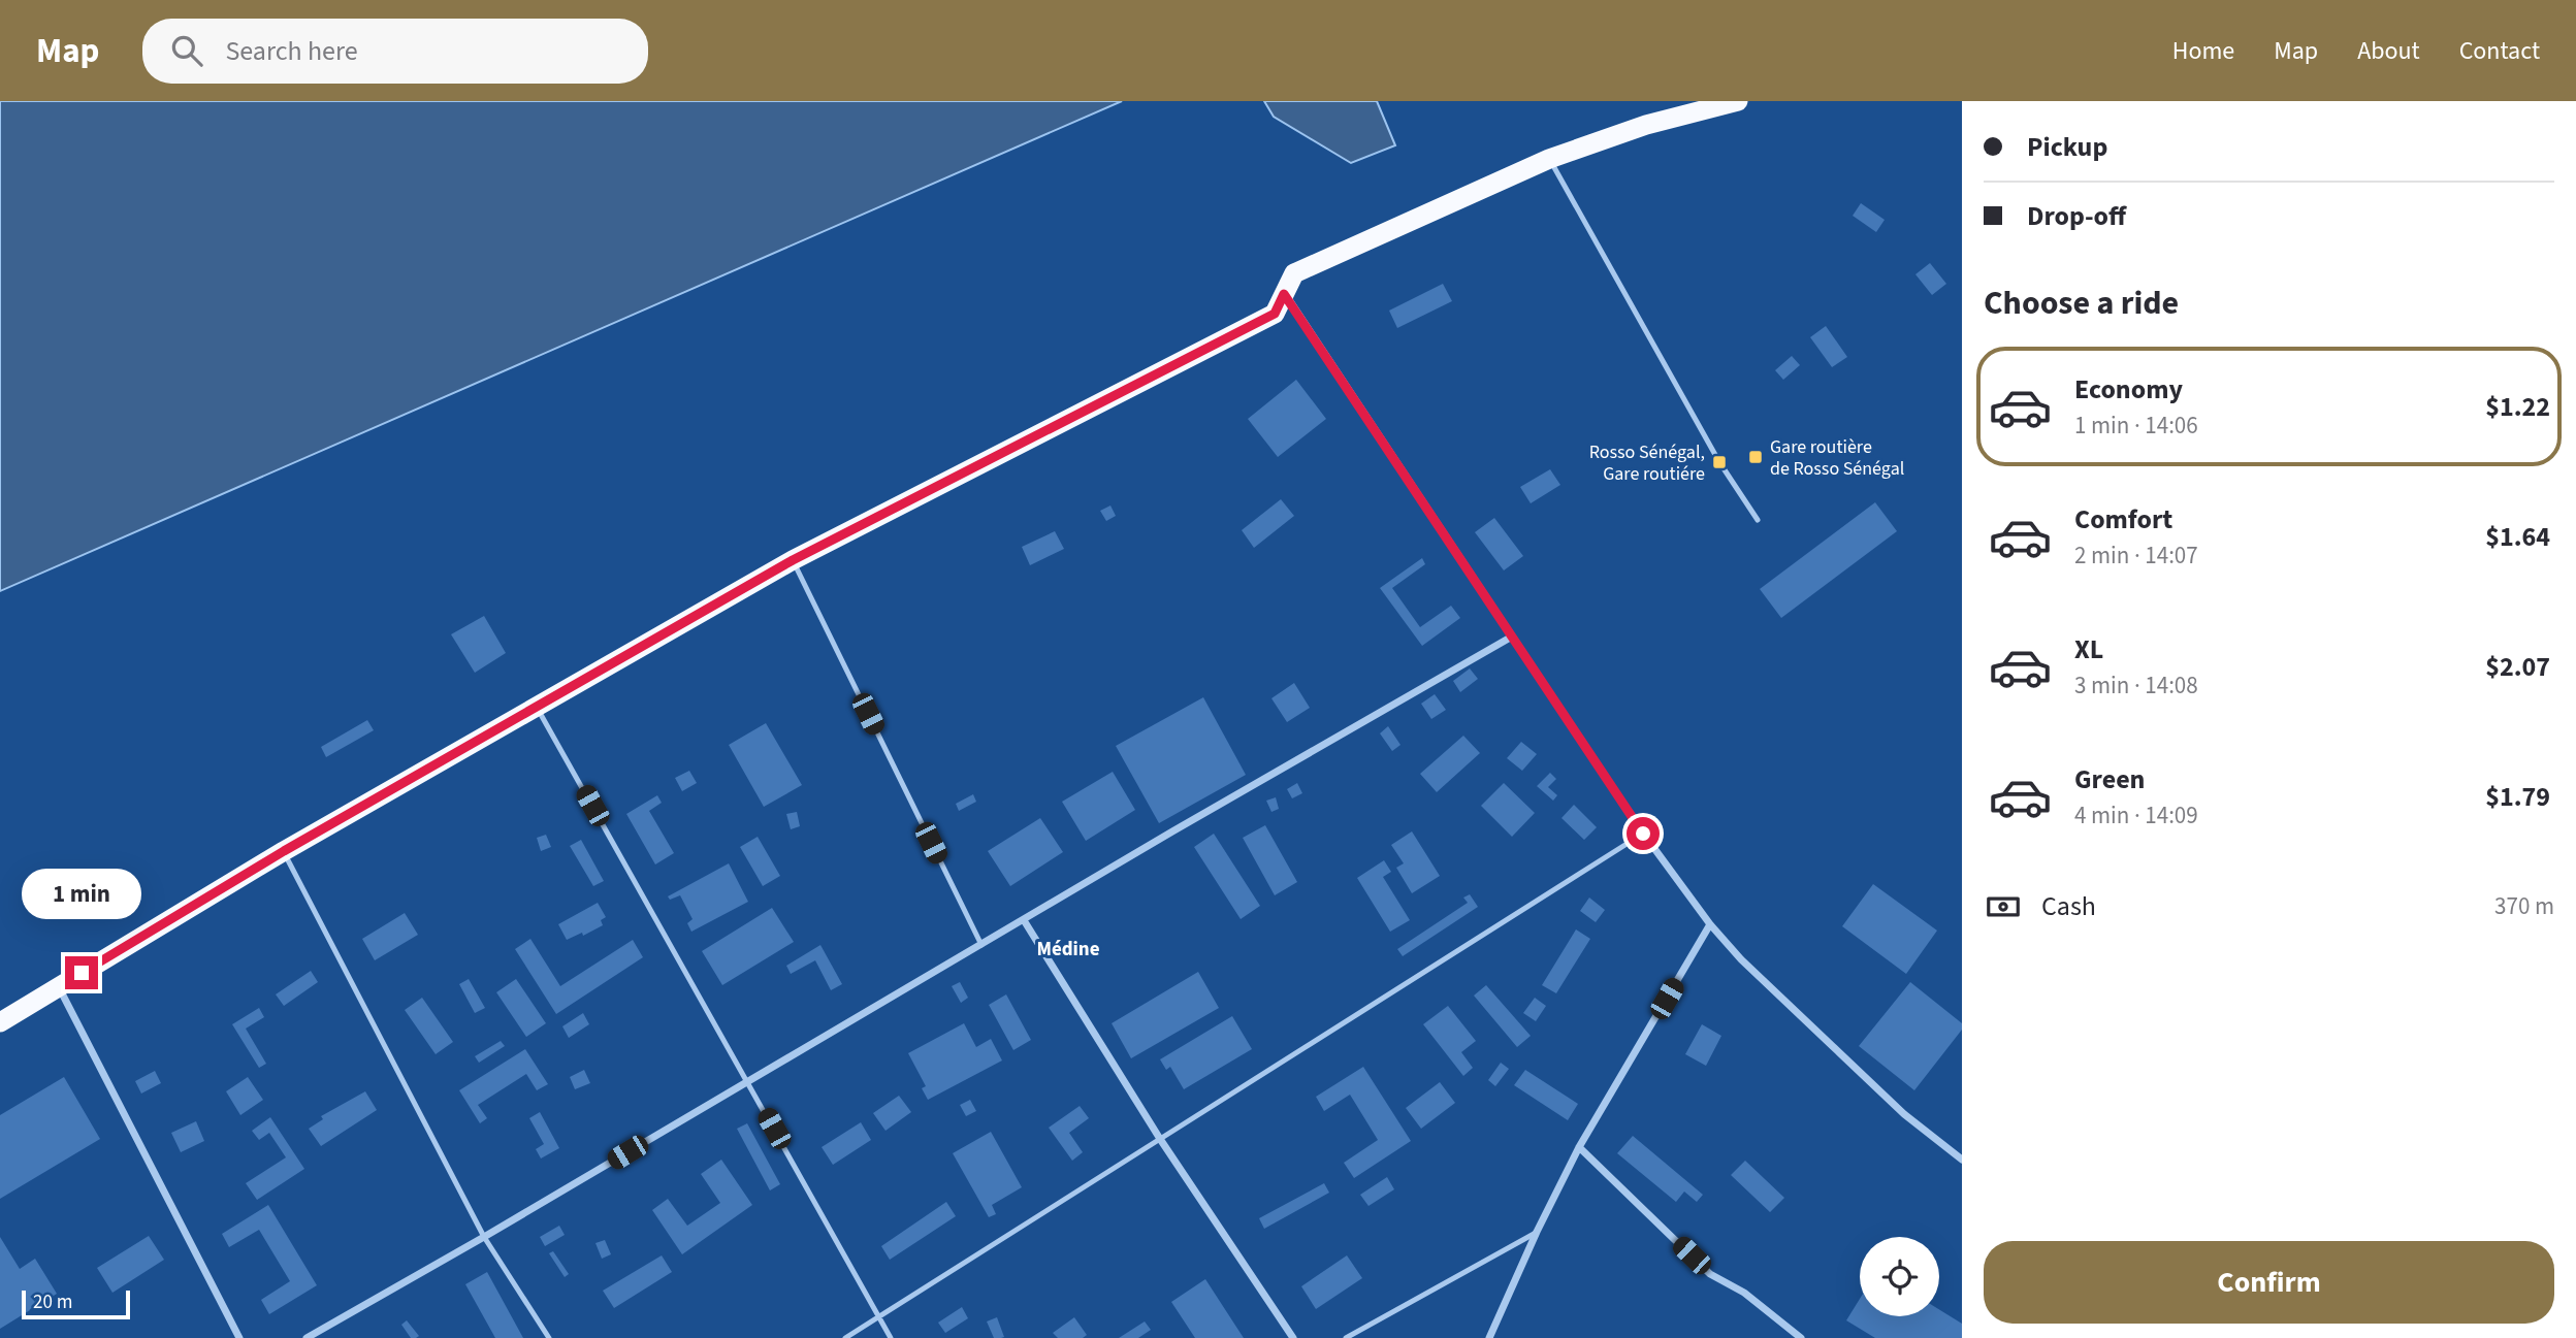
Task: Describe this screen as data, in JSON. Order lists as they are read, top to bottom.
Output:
{
  "districts": ["Médine"],
  "places": {
    "transit": ["Gare routière de Rosso Sénégal", "Rosso Sénégal, Gare routiére"]
  },
  "scale_bar": "20 m",
  "page": {
    "header": "Map",
    "search": "Search here",
    "nav": [
      "Home",
      "Map",
      "About",
      "Contact"
    ],
    "banner": ["Pickup", "Drop-off"],
    "heading": "Choose a ride",
    "list": [
      {
        "name": "Economy",
        "note": "1 min · 14:06",
        "value": "$1.22"
      },
      {
        "name": "Comfort",
        "note": "2 min · 14:07",
        "value": "$1.64"
      },
      {
        "name": "XL",
        "note": "3 min · 14:08",
        "value": "$2.07"
      },
      {
        "name": "Green",
        "note": "4 min · 14:09",
        "value": "$1.79"
      }
    ],
    "pay": ["Cash", "370 m"],
    "bubble": "1 min",
    "buttons": "Confirm",
    "scale": "20 m"
  }
}
